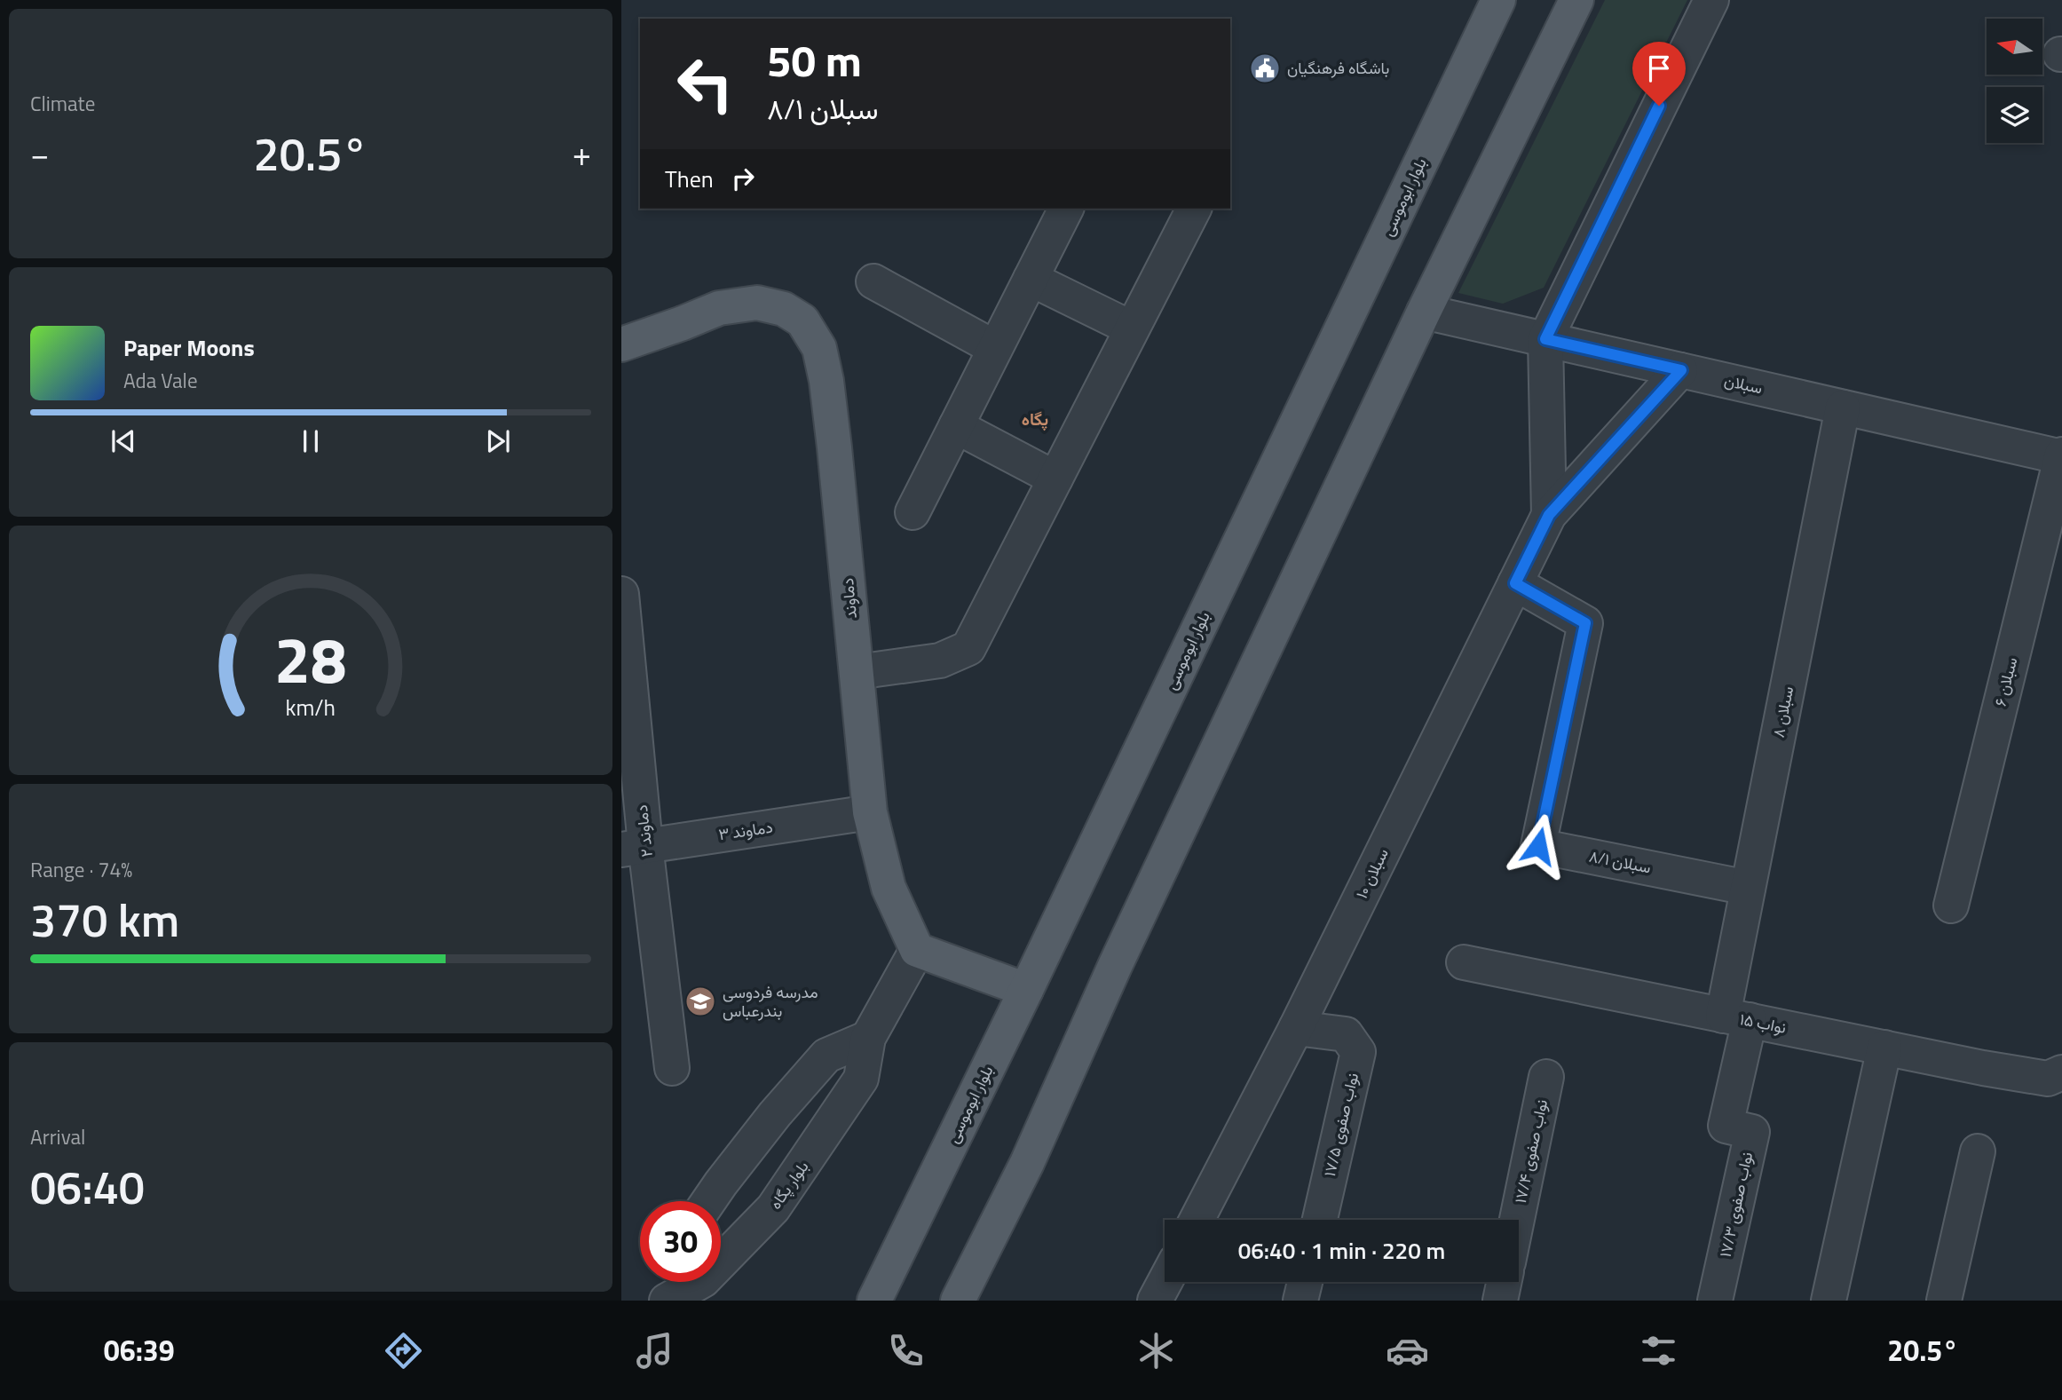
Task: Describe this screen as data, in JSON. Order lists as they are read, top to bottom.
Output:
{
  "streets": {
    "main road": ["بلوار ابوموسی", "دماوند"],
    "street": [
      "سبلان",
      "سبلان ۶",
      "سبلان ۸",
      "دماوند ۲",
      "دماوند ۳",
      "سبلان ۸/۱",
      "سبلان ۱۰",
      "نواب ۱۵",
      "نواب صفوی ۱۷/۵",
      "نواب صفوی ۱۷/۴",
      "بلوار پگاه",
      "نواب صفوی ۱۷/۳"
    ]
  },
  "crossings": [
    ["سبلان", "سبلان ۶"],
    ["سبلان", "سبلان ۸"],
    ["سبلان", "سبلان ۱۰"],
    ["دماوند", "دماوند ۳"],
    ["دماوند", "بلوار پگاه"],
    ["سبلان ۸", "سبلان ۸/۱"],
    ["سبلان ۸", "نواب ۱۵"],
    ["سبلان ۸", "نواب صفوی ۱۷/۳"],
    ["دماوند ۲", "دماوند ۳"],
    ["سبلان ۸/۱", "سبلان ۱۰"],
    ["سبلان ۱۰", "نواب صفوی ۱۷/۵"],
    ["نواب ۱۵", "نواب صفوی ۱۷/۳"]
  ],
  "districts": ["پگاه"],
  "places": {
    "public building": ["باشگاه فرهنگیان"],
    "school or university": ["مدرسه فردوسی بندرعباس"]
  },
  "north": "left",
  "page": {
    "tile": [
      "Climate",
      ["Range · 74%", "370 km"],
      ["Arrival", "06:40"]
    ],
    "turn": ["50 m", "سبلان ۸/۱"],
    "heat": ["−", "20.5°", "+"],
    "then": "Then",
    "song": ["Paper Moons", "Ada Vale"],
    "limit": "30",
    "trip": "06:40 · 1 min · 220 m",
    "tabs": ["06:39", "20.5°"],
    "gauge": ["28", "km/h"]
  }
}
